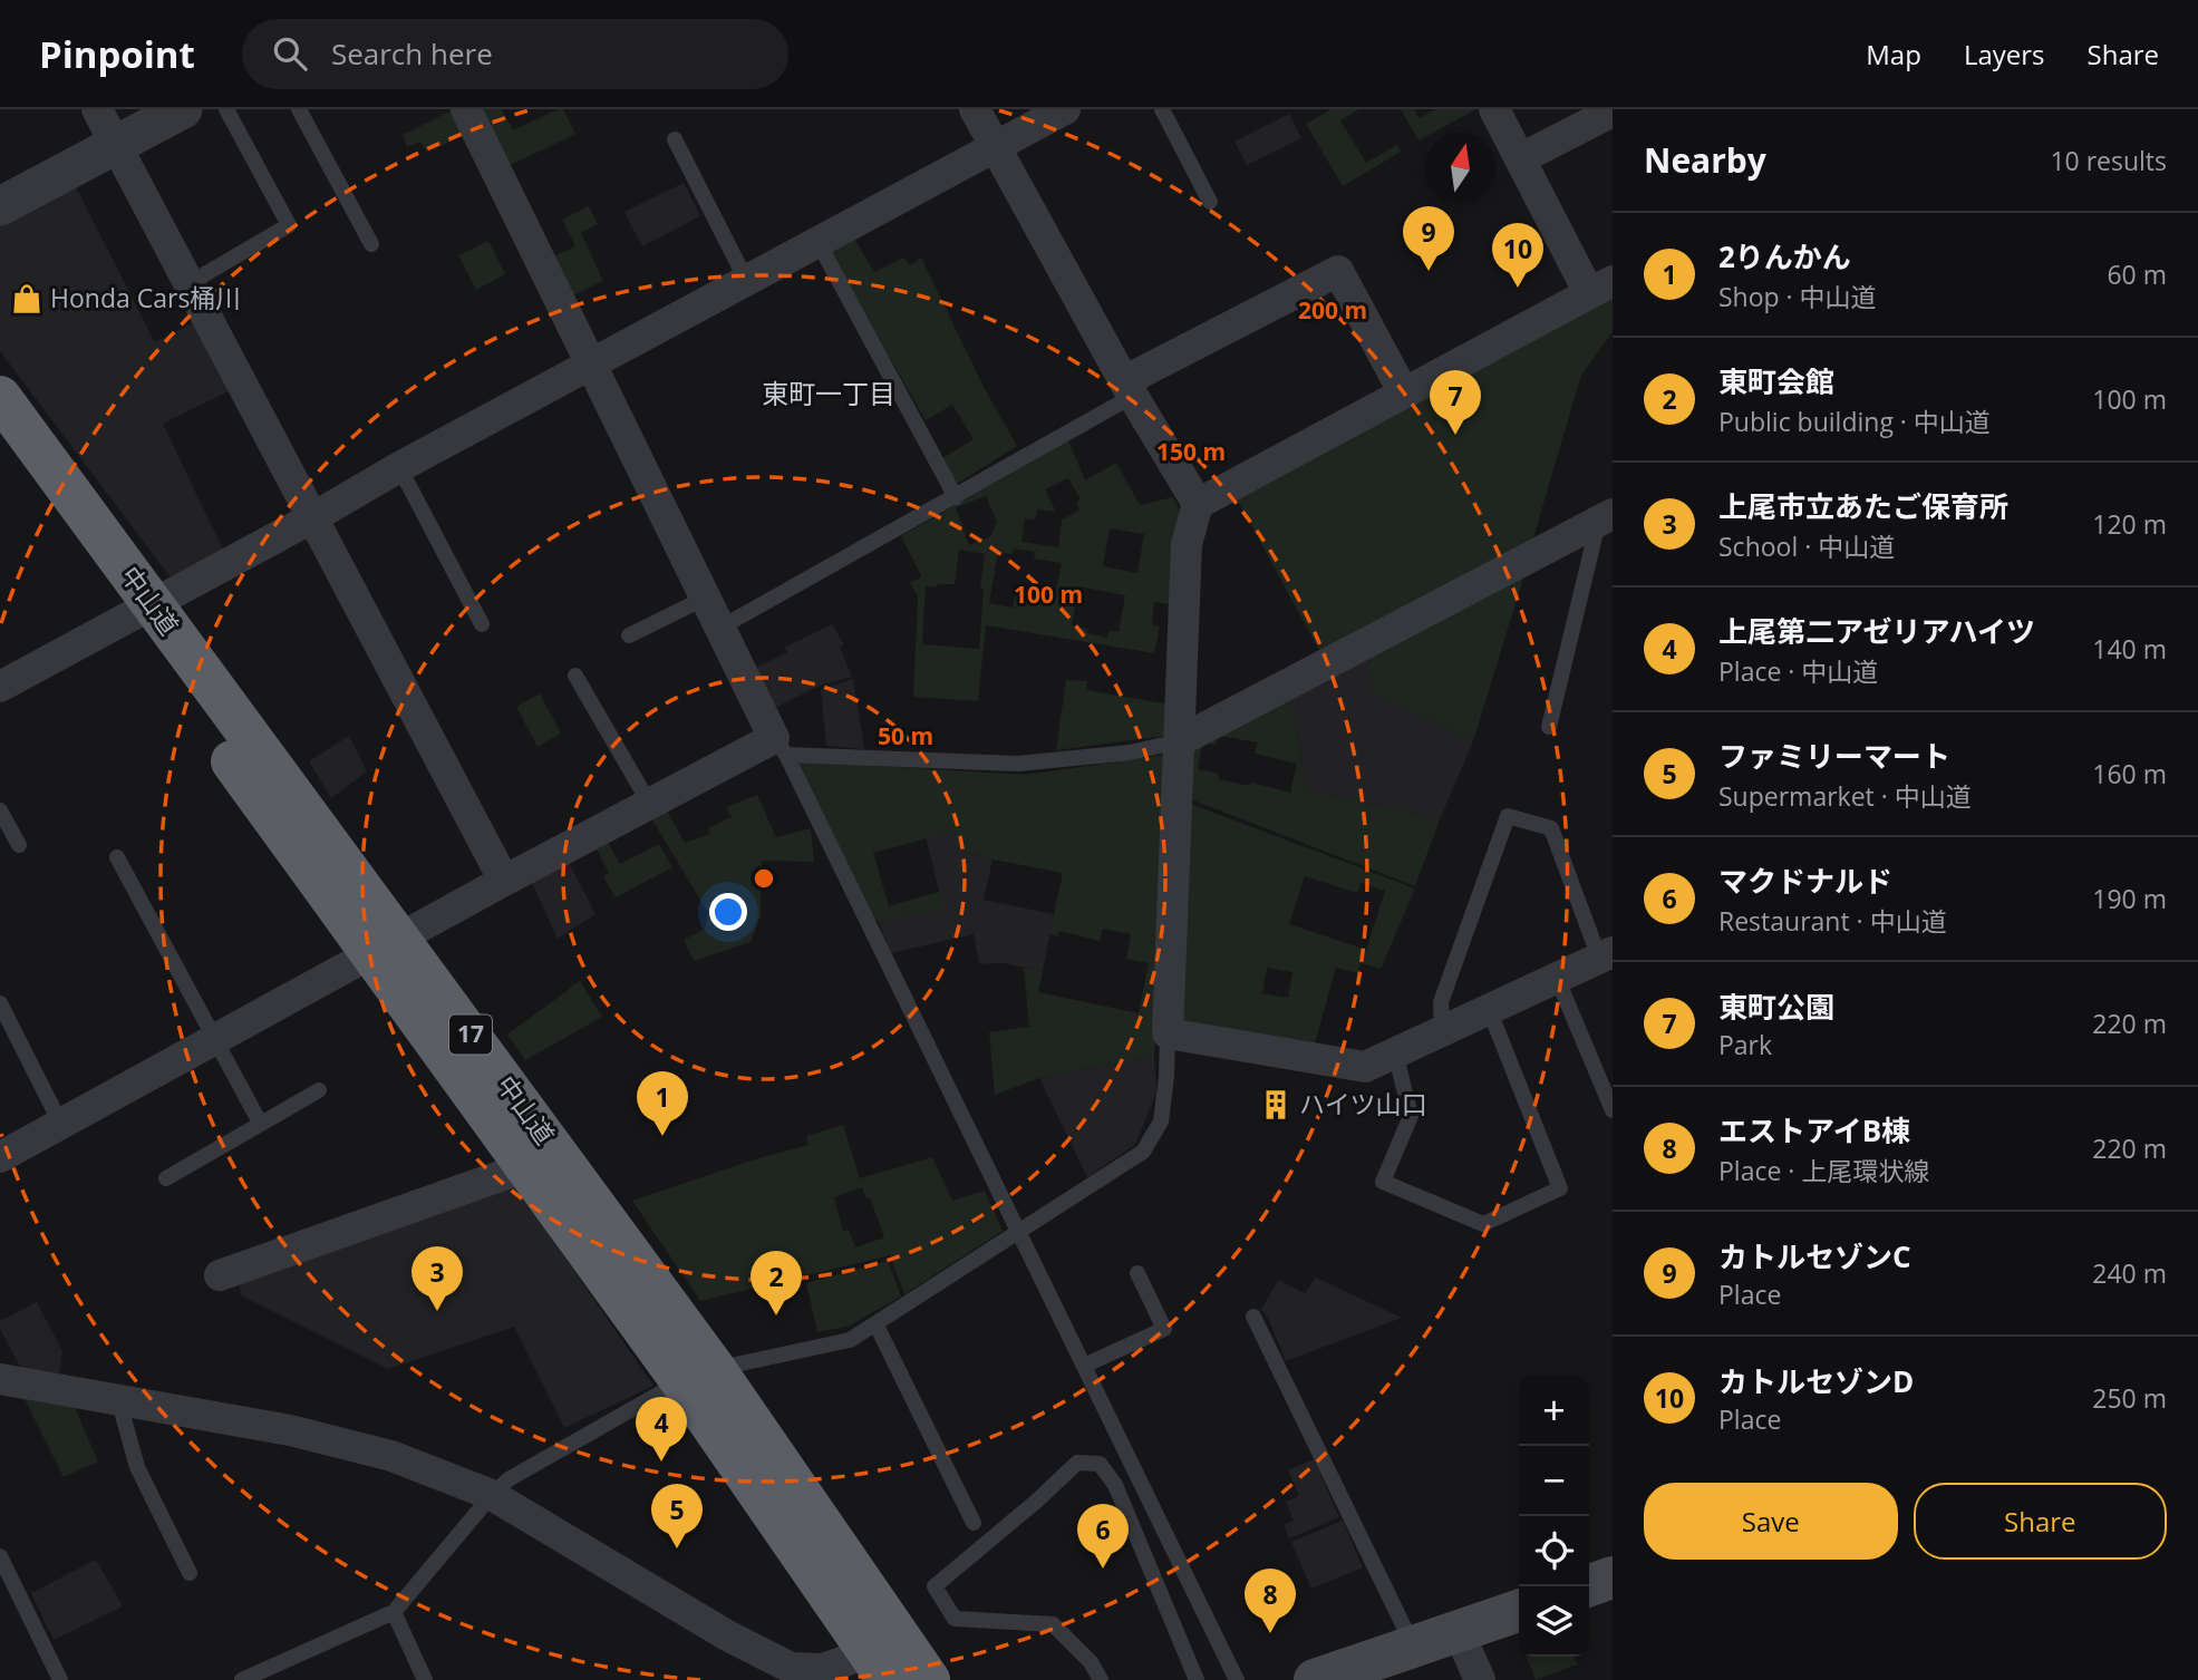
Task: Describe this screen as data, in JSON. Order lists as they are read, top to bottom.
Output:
{
  "streets": {
    "highway": ["中山道", "17"]
  },
  "districts": ["東町一丁目"],
  "places": {
    "shop": ["Honda Cars桶川"],
    "building": ["ハイツ山口"]
  },
  "north": "top",
  "page": {
    "header": "Pinpoint",
    "search": "Search here",
    "nav": ["Map", "Layers", "Share"],
    "heading": ["Nearby", "10 results"],
    "pins": [
      "9",
      "10",
      "7",
      "1",
      "3",
      "2",
      "4",
      "5",
      "6",
      "8"
    ],
    "list": [
      {
        "mark": "1",
        "name": "2りんかん",
        "note": "Shop · 中山道",
        "value": "60 m"
      },
      {
        "mark": "2",
        "name": "東町会館",
        "note": "Public building · 中山道",
        "value": "100 m"
      },
      {
        "mark": "3",
        "name": "上尾市立あたご保育所",
        "note": "School · 中山道",
        "value": "120 m"
      },
      {
        "mark": "4",
        "name": "上尾第二アゼリアハイツ",
        "note": "Place · 中山道",
        "value": "140 m"
      },
      {
        "mark": "5",
        "name": "ファミリーマート",
        "note": "Supermarket · 中山道",
        "value": "160 m"
      },
      {
        "mark": "6",
        "name": "マクドナルド",
        "note": "Restaurant · 中山道",
        "value": "190 m"
      },
      {
        "mark": "7",
        "name": "東町公園",
        "note": "Park",
        "value": "220 m"
      },
      {
        "mark": "8",
        "name": "エストアイB棟",
        "note": "Place · 上尾環状線",
        "value": "220 m"
      },
      {
        "mark": "9",
        "name": "カトルセゾンC",
        "note": "Place",
        "value": "240 m"
      },
      {
        "mark": "10",
        "name": "カトルセゾンD",
        "note": "Place",
        "value": "250 m"
      }
    ],
    "map_buttons": ["+", "−"],
    "buttons": ["Save", "Share"]
  },
  "rings": [
    "200 m",
    "150 m",
    "100 m",
    "50 m"
  ]
}
